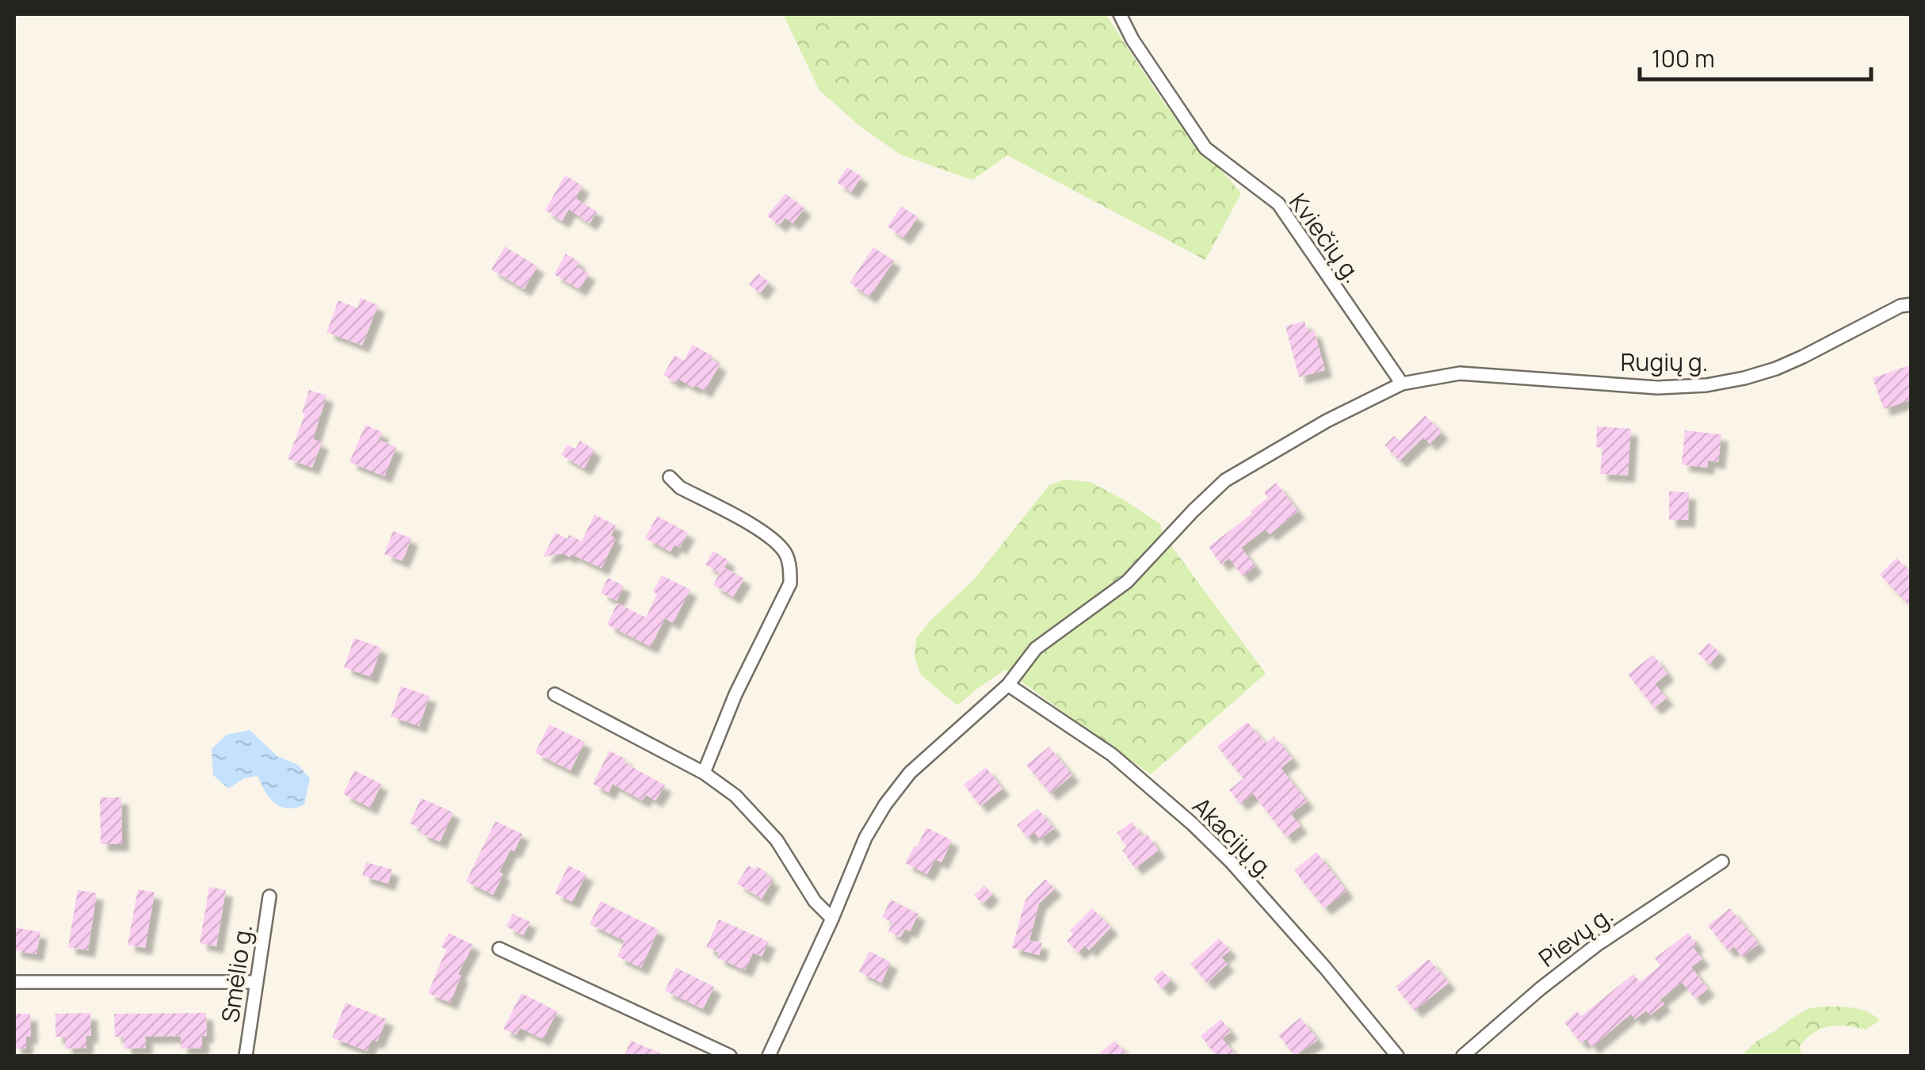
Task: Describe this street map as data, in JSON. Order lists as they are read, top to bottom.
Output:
{
  "streets": {
    "street": [
      "Kviečių g.",
      "Rugių g.",
      "Akacijų g.",
      "Pievų g.",
      "Smėlio g."
    ]
  },
  "crossings": [
    ["Kviečių g.", "Rugių g."]
  ],
  "scale_bar": "100 m"
}
